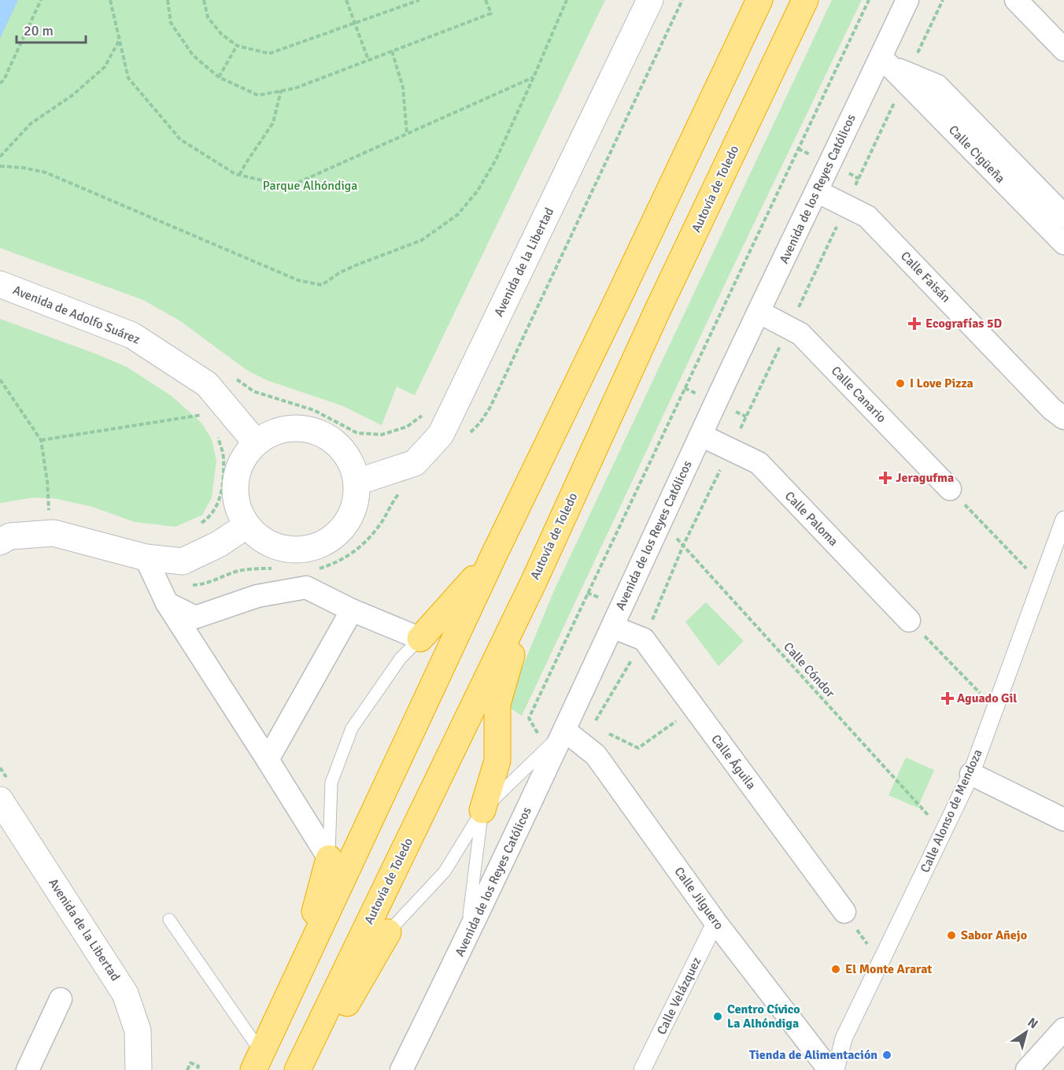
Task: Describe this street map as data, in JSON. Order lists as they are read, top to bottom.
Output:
{
  "streets": {
    "highway": ["Autovía de Toledo"],
    "street": [
      "Calle Cigüeña",
      "Avenida de los Reyes Católicos",
      "Avenida de la Libertad",
      "Calle Faisán",
      "Avenida de Adolfo Suárez",
      "Calle Canario",
      "Calle Paloma",
      "Calle Águila",
      "Calle Alonso de Mendoza",
      "Calle Jilguero",
      "Calle Velázquez"
    ],
    "path": ["Calle Cóndor"]
  },
  "crossings": [
    ["Calle Cigüeña", "Avenida de los Reyes Católicos"],
    ["Avenida de los Reyes Católicos", "Calle Faisán"],
    ["Avenida de los Reyes Católicos", "Calle Canario"],
    ["Avenida de los Reyes Católicos", "Calle Paloma"],
    ["Avenida de los Reyes Católicos", "Calle Cóndor"],
    ["Avenida de los Reyes Católicos", "Calle Jilguero"],
    ["Avenida de la Libertad", "Avenida de Adolfo Suárez"],
    ["Calle Cóndor", "Calle Alonso de Mendoza"],
    ["Calle Jilguero", "Calle Velázquez"]
  ],
  "parks": ["Parque Alhóndiga"],
  "places": {
    "health": ["Ecografías 5D", "Jeragufma", "Aguado Gil"],
    "other": [
      "I Love Pizza",
      "Sabor Añejo",
      "El Monte Ararat",
      "Centro Cívico La Alhóndiga",
      "Tienda de Alimentación"
    ]
  },
  "scale_bar": "20 m",
  "north": "top right"
}
